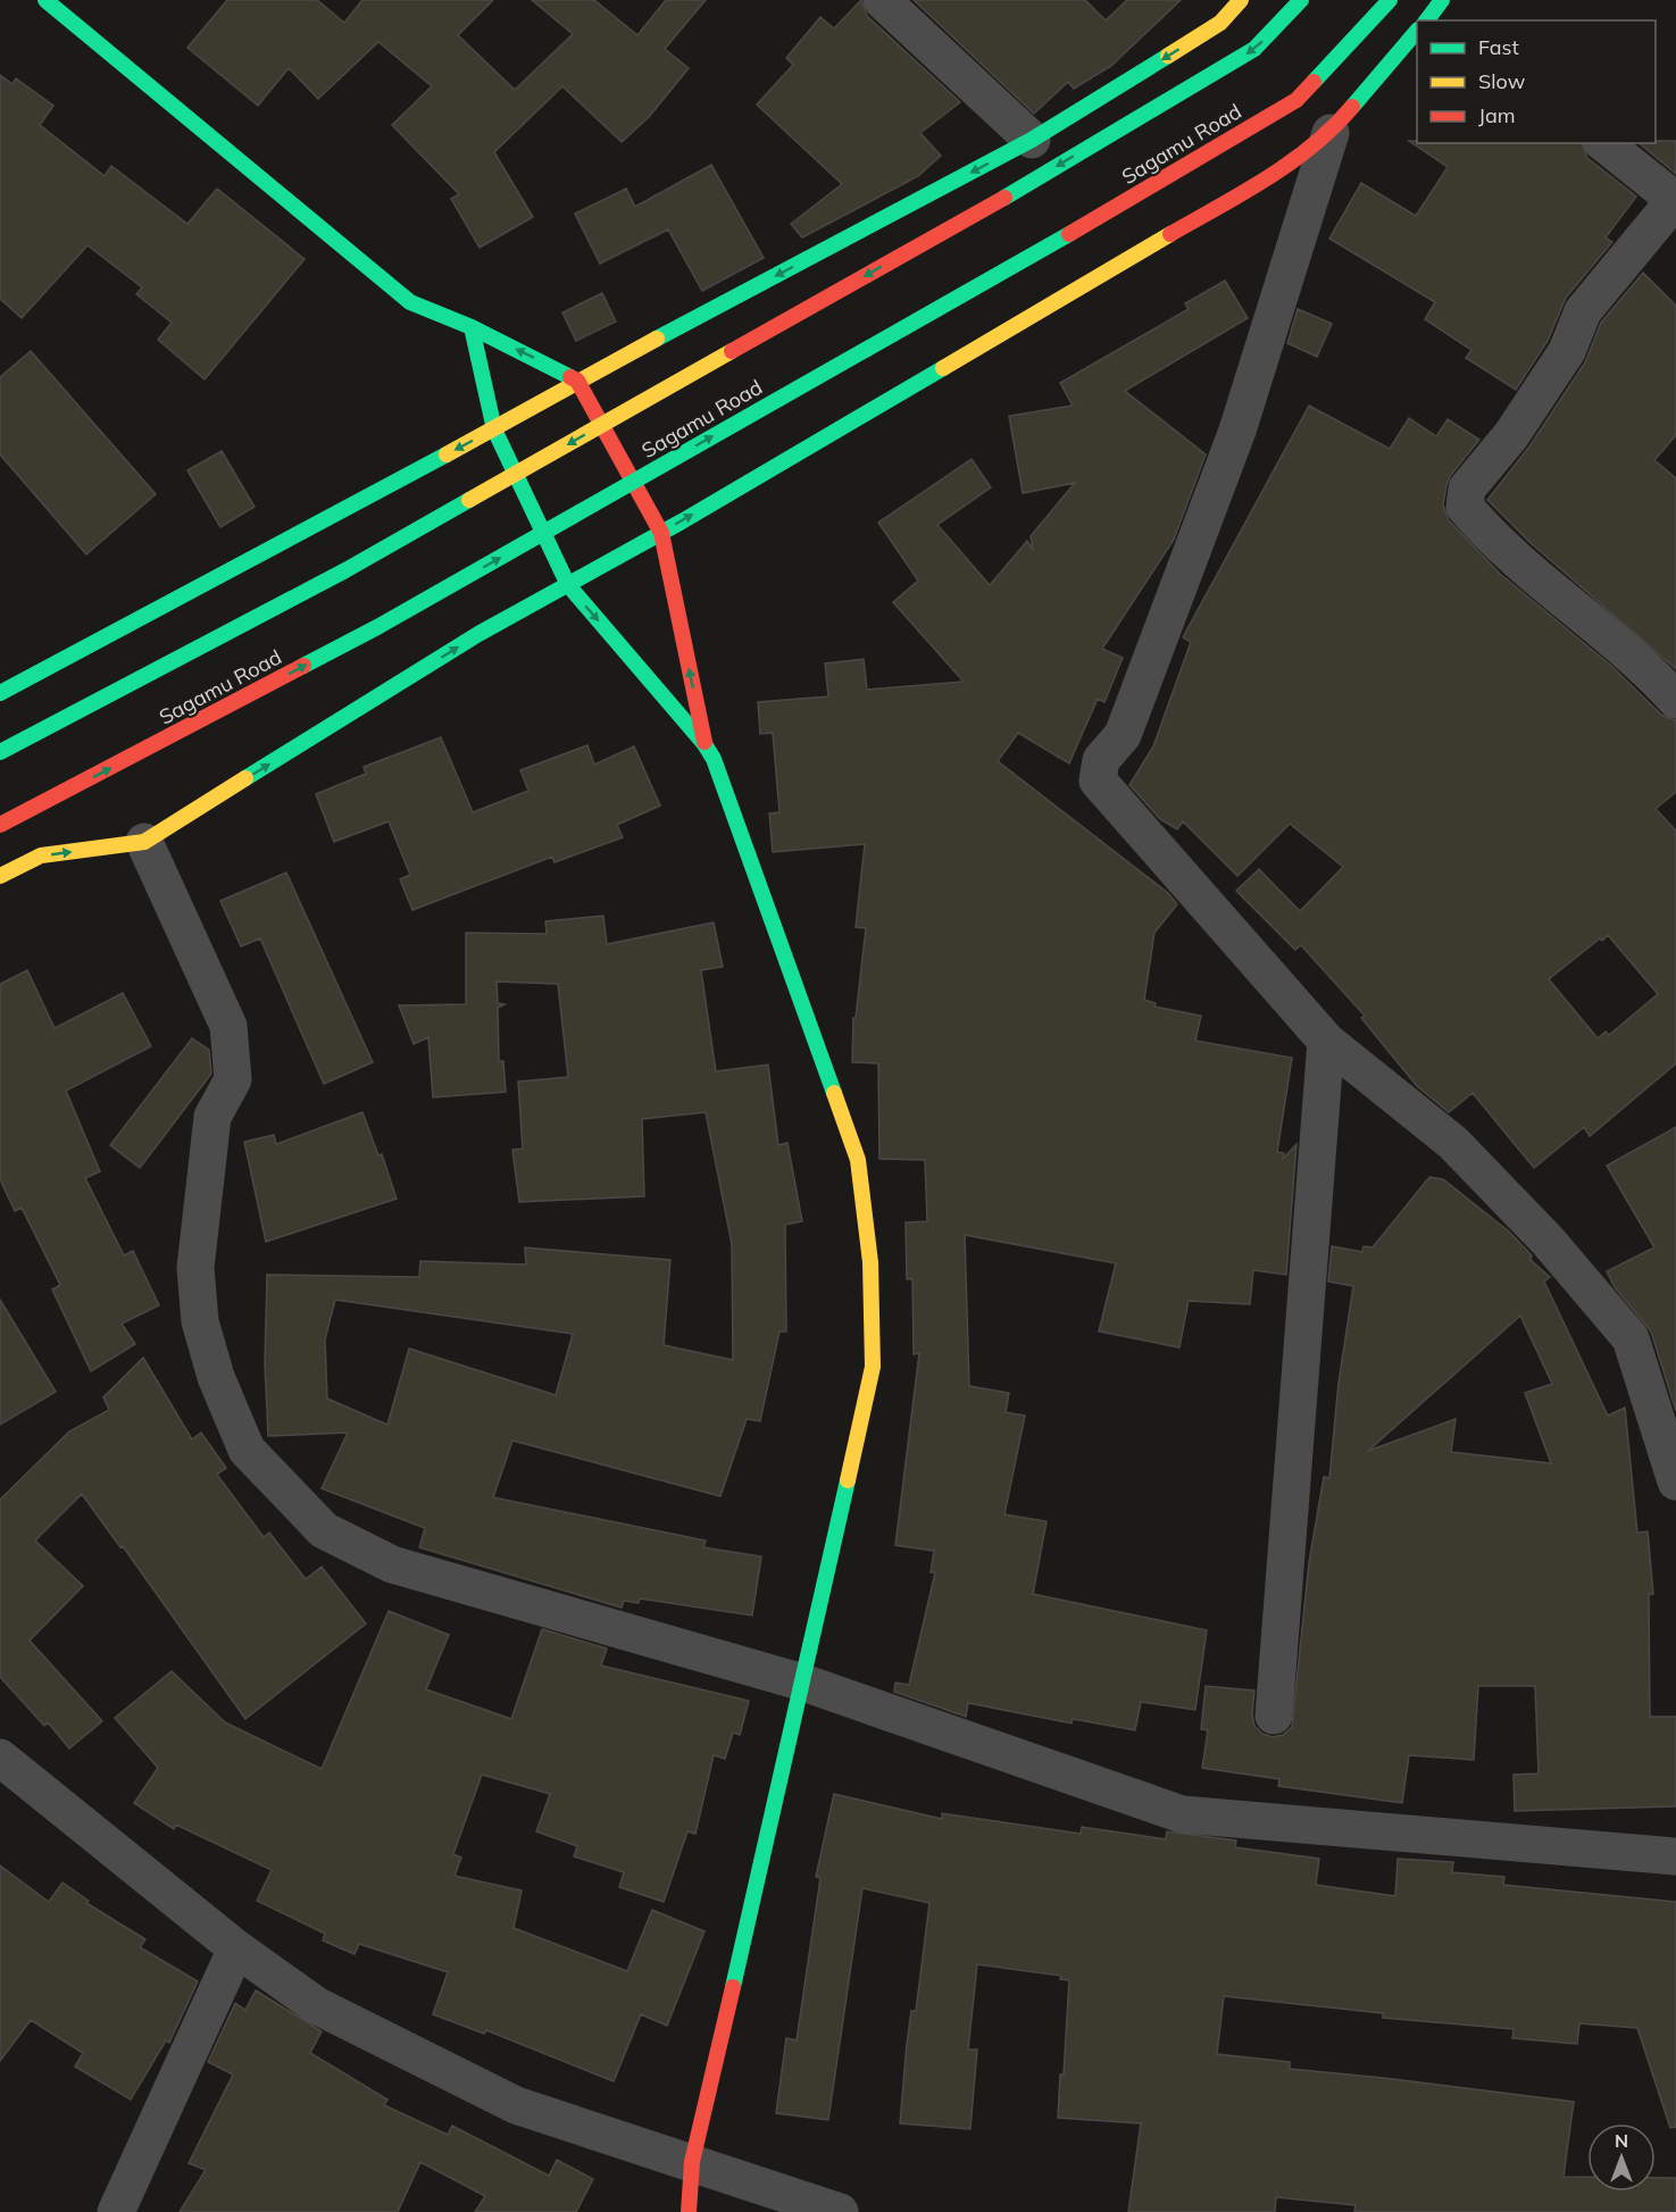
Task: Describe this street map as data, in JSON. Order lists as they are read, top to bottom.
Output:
{
  "streets": {
    "main road": ["Sagamu Road"]
  },
  "legend": ["Fast", "Slow", "Jam"],
  "north": "top"
}
